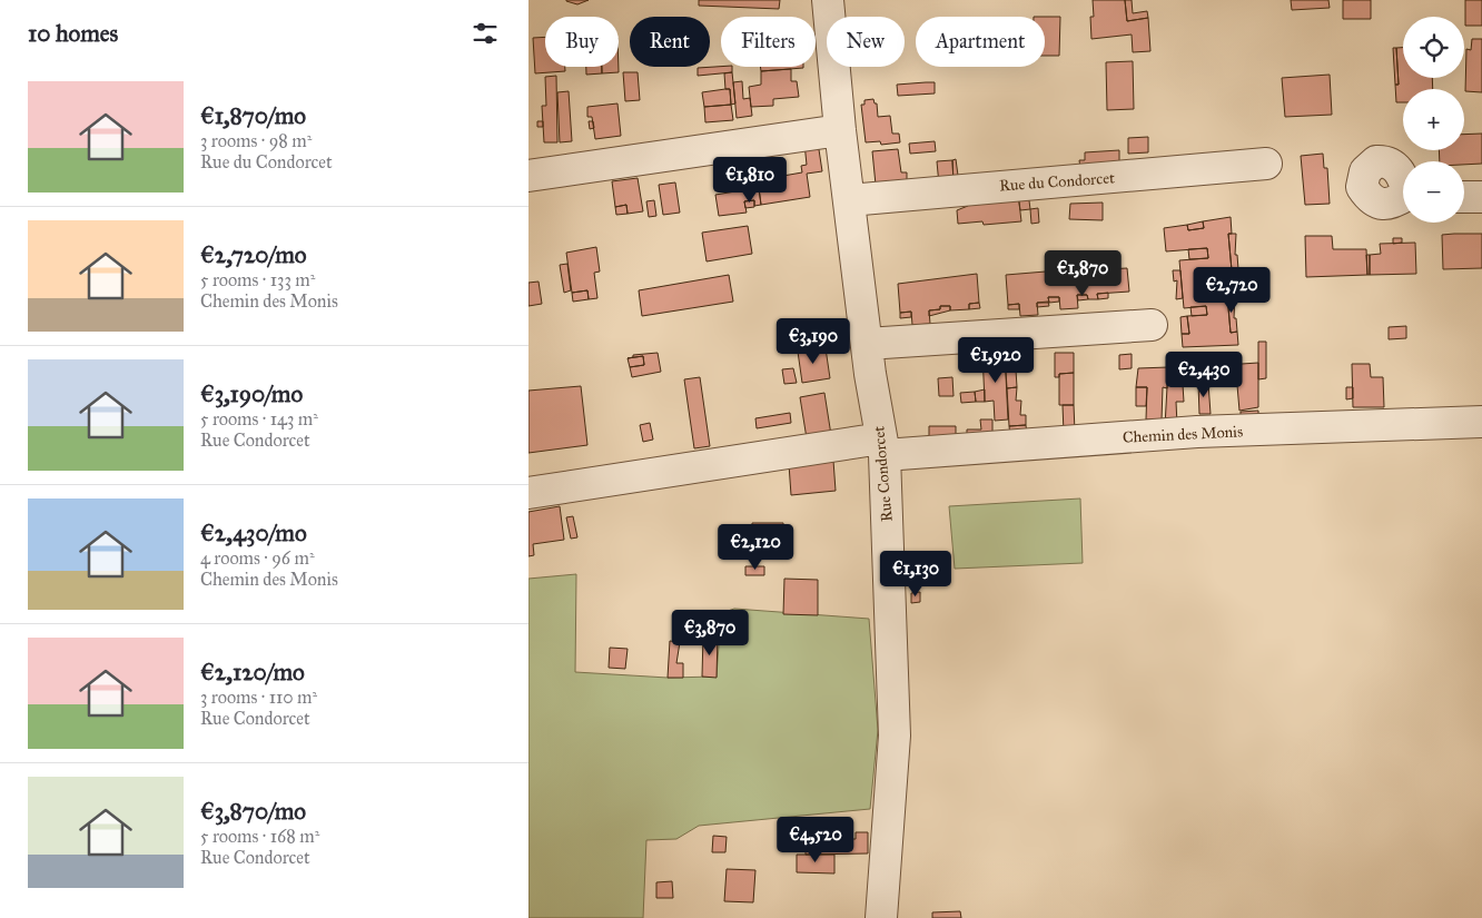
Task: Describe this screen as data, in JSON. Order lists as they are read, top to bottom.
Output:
{
  "streets": {
    "street": ["Rue du Condorcet", "Chemin des Monis", "Rue Condorcet"]
  },
  "crossings": [
    ["Rue du Condorcet", "Rue Condorcet"],
    ["Chemin des Monis", "Rue Condorcet"]
  ],
  "page": {
    "heading": "10 homes",
    "map_buttons": ["+", "−"],
    "chip": [
      "Buy",
      "Rent",
      "Filters",
      "New",
      "Apartment"
    ],
    "list": [
      {
        "name": "€1,870/mo",
        "note": "3 rooms · 98 m² · Rue du Condorcet"
      },
      {
        "name": "€2,720/mo",
        "note": "5 rooms · 133 m² · Chemin des Monis"
      },
      {
        "name": "€3,190/mo",
        "note": "5 rooms · 143 m² · Rue Condorcet"
      },
      {
        "name": "€2,430/mo",
        "note": "4 rooms · 96 m² · Chemin des Monis"
      },
      {
        "name": "€2,120/mo",
        "note": "3 rooms · 110 m² · Rue Condorcet"
      },
      {
        "name": "€3,870/mo",
        "note": "5 rooms · 168 m² · Rue Condorcet"
      }
    ],
    "price": [
      "€1,810",
      "€1,870",
      "€2,720",
      "€3,190",
      "€1,920",
      "€2,430",
      "€2,120",
      "€1,130",
      "€3,870",
      "€4,520"
    ]
  }
}
